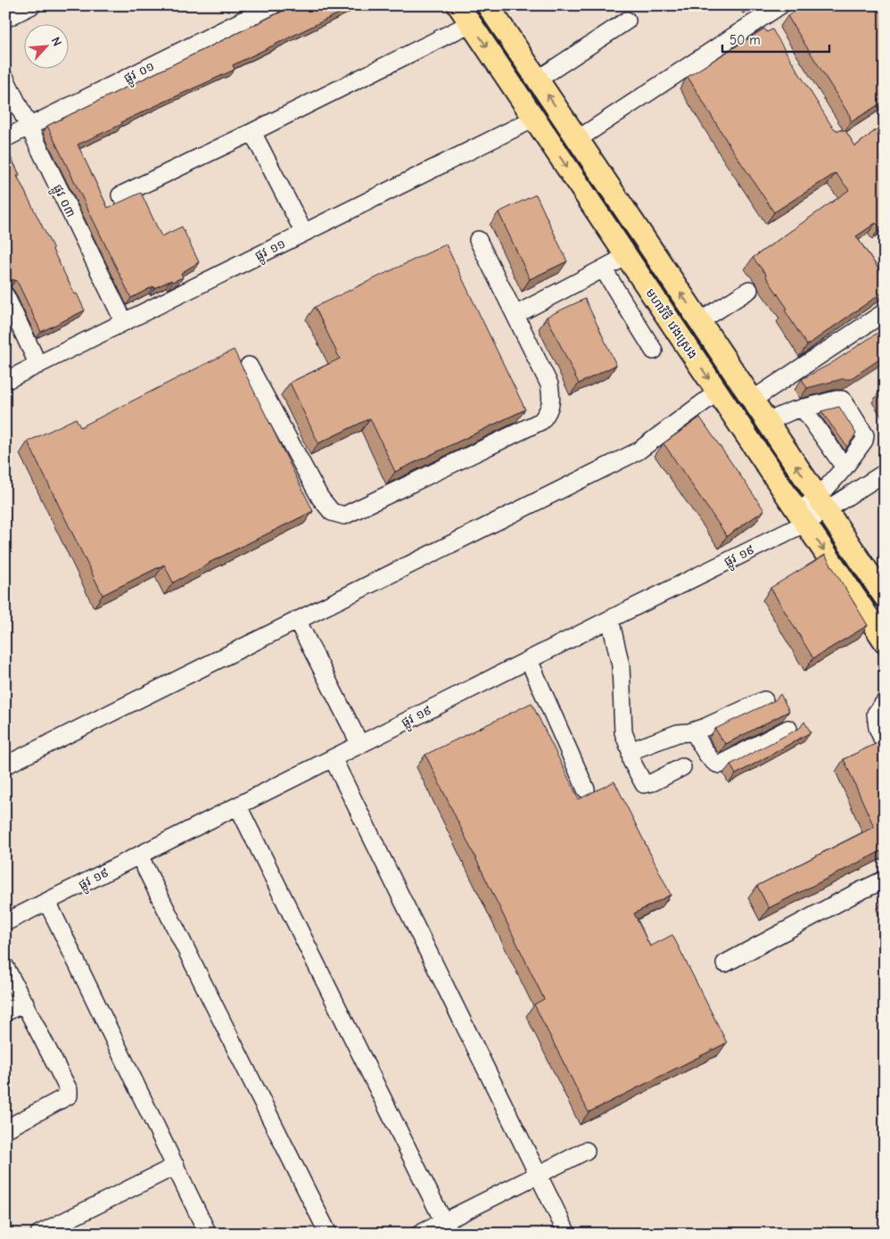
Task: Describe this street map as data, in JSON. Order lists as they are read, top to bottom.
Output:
{
  "streets": {
    "main road": ["មហាវិថី វេងស្រេង"],
    "street": [
      "ផ្លូវ ០១",
      "ផ្លូវ ០៣",
      "ផ្លូវ ១១",
      "ផ្លូវ ១៩"
    ]
  },
  "crossings": [
    ["ផ្លូវ ០១", "ផ្លូវ ០៣"],
    ["ផ្លូវ ០៣", "ផ្លូវ ១១"],
    ["ផ្លូវ ១១", "មហាវិថី វេងស្រេង"],
    ["មហាវិថី វេងស្រេង", "ផ្លូវ ១៩"]
  ],
  "scale_bar": "50 m",
  "north": "top right"
}
